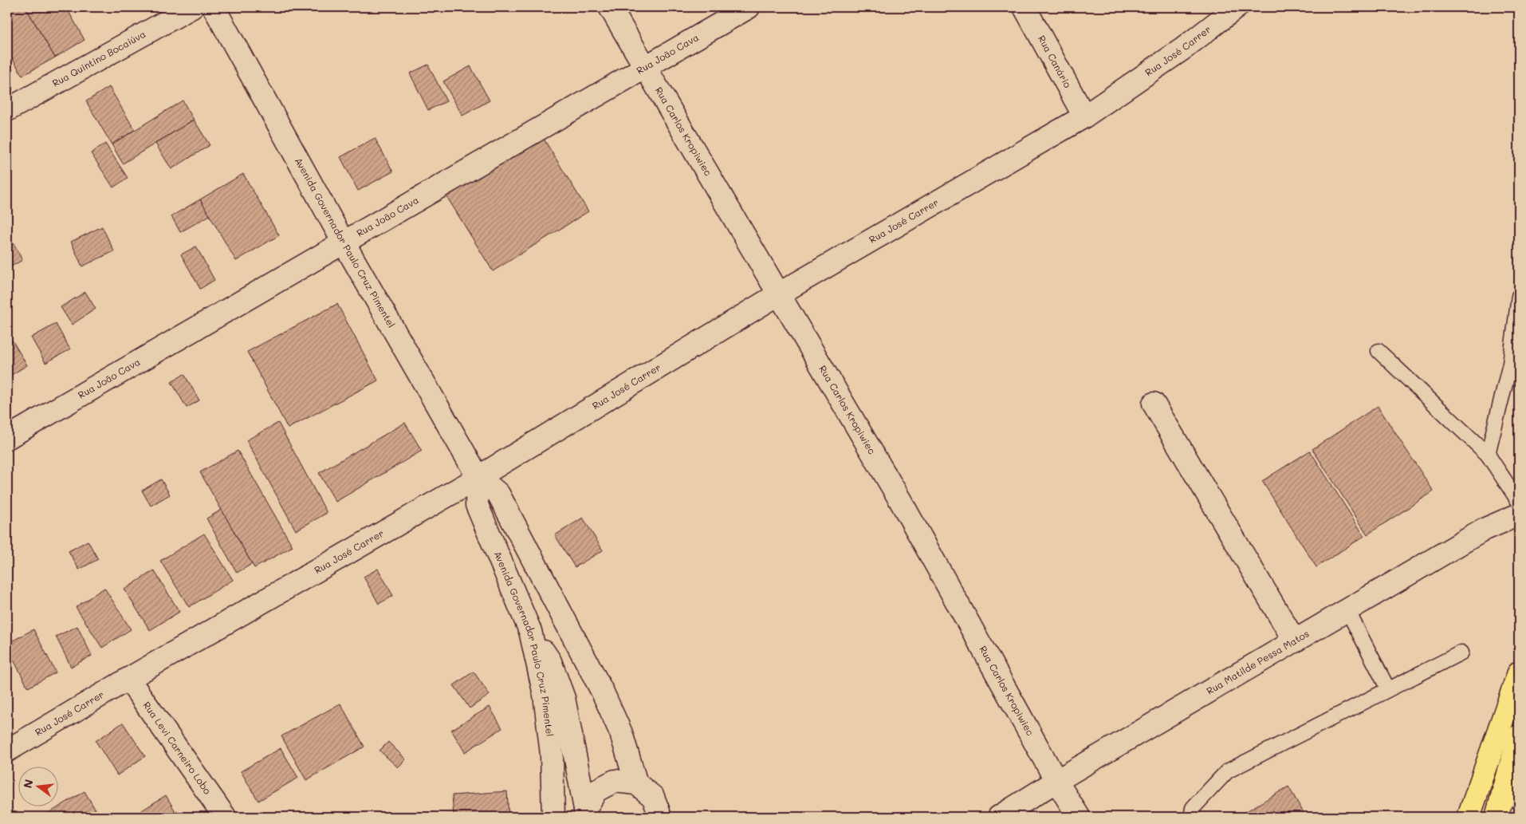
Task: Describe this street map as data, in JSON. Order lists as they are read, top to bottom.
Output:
{
  "streets": {
    "street": [
      "Rua José Carrer",
      "Rua João Cava",
      "Rua Quintino Bocaiúva",
      "Rua Canário",
      "Rua Carlos Kropiwiec",
      "Avenida Governador Paulo Cruz Pimentel",
      "Rua Matilde Pessa Matos",
      "Rua Levi Carneiro Lobo"
    ]
  },
  "crossings": [
    ["Rua José Carrer", "Rua Canário"],
    ["Rua José Carrer", "Rua Carlos Kropiwiec"],
    ["Rua José Carrer", "Avenida Governador Paulo Cruz Pimentel"],
    ["Rua José Carrer", "Rua Levi Carneiro Lobo"],
    ["Rua João Cava", "Rua Carlos Kropiwiec"],
    ["Rua João Cava", "Avenida Governador Paulo Cruz Pimentel"],
    ["Rua Carlos Kropiwiec", "Rua Matilde Pessa Matos"]
  ],
  "north": "left"
}
